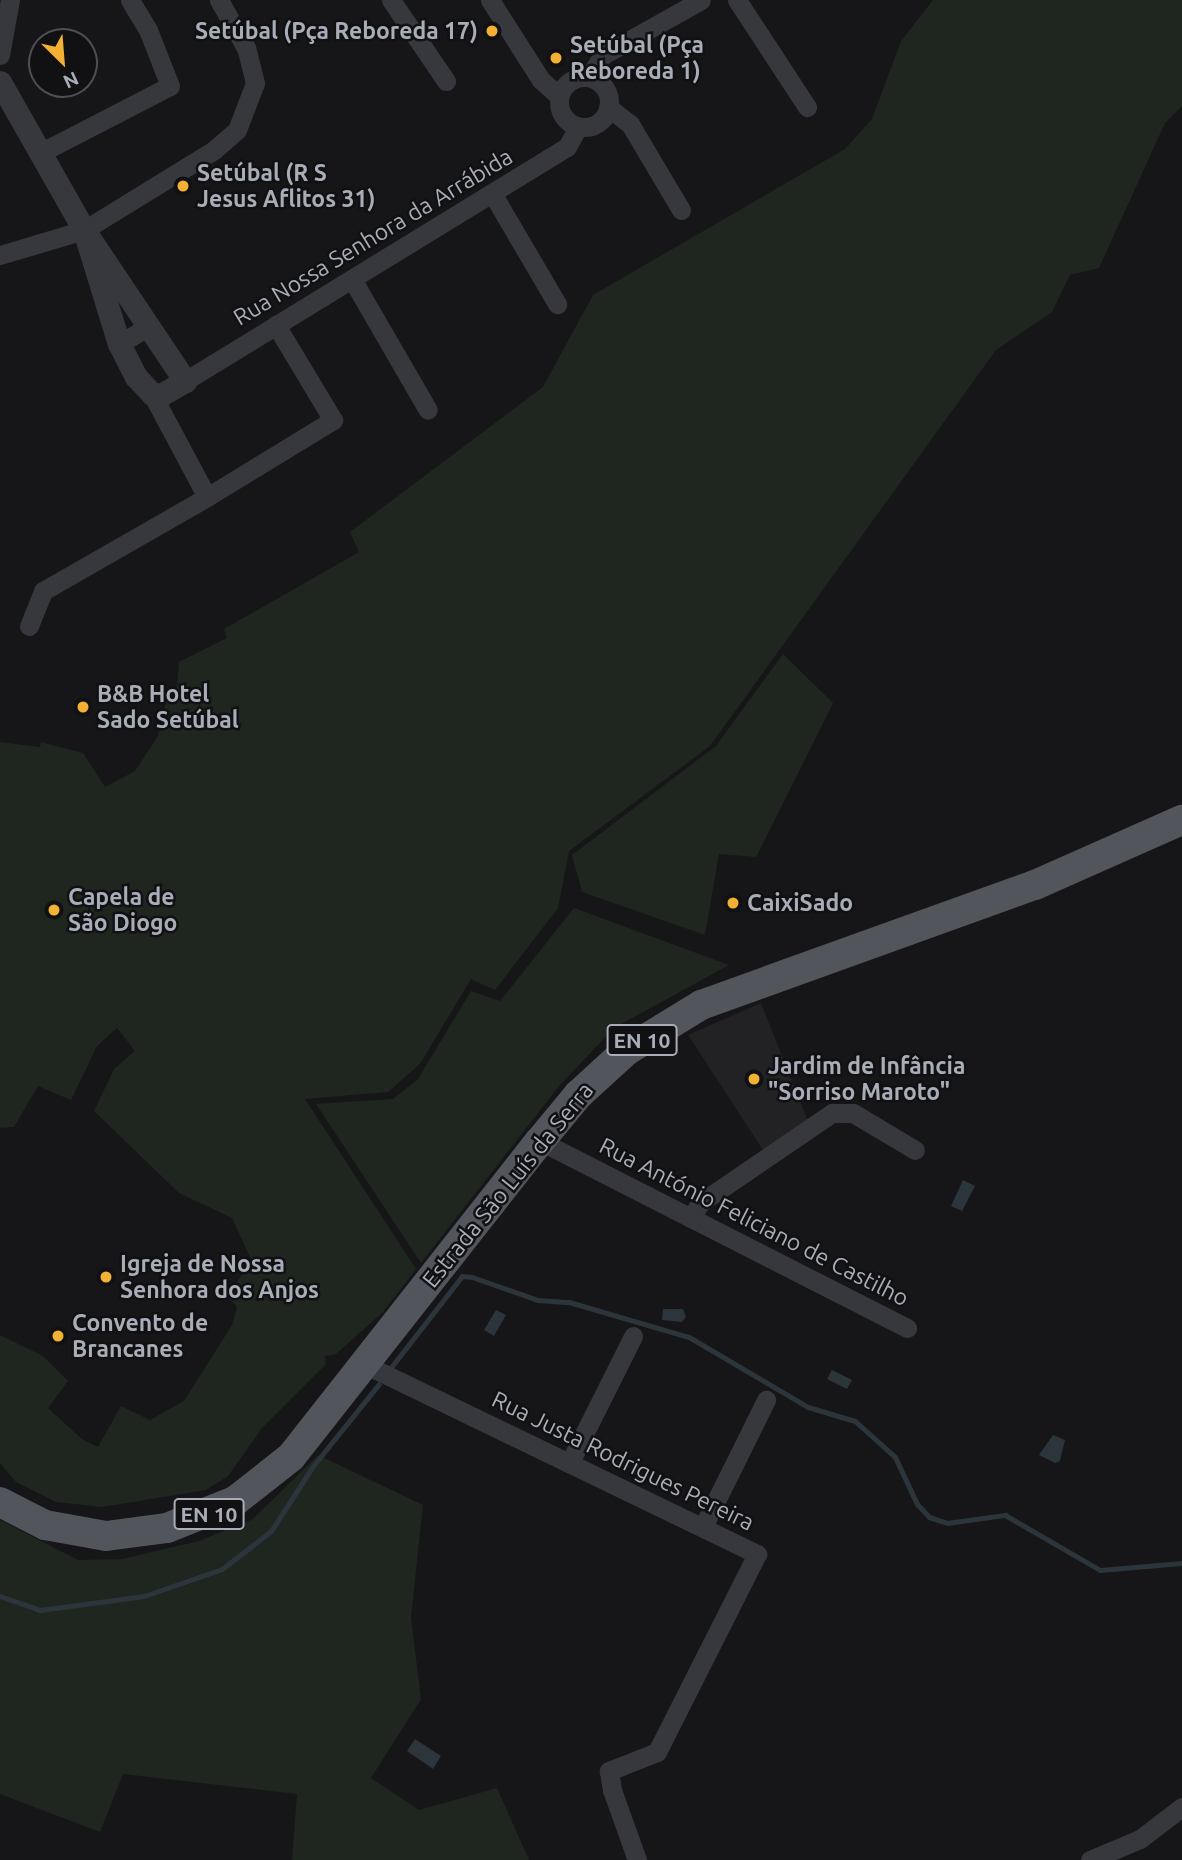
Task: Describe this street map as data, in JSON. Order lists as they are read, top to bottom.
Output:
{
  "streets": {
    "main road": ["EN 10", "Estrada São Luís da Serra"],
    "street": ["Rua Nossa Senhora da Arrábida", "Rua António Feliciano de Castilho", "Rua Justa Rodrigues Pereira"]
  },
  "crossings": [
    ["Estrada São Luís da Serra", "Rua António Feliciano de Castilho"],
    ["Estrada São Luís da Serra", "Rua Justa Rodrigues Pereira"]
  ],
  "places": [
    "Setúbal (Pça Reboreda 17)",
    "Setúbal (Pça Reboreda 1)",
    "Setúbal (R S Jesus Aflitos 31)",
    "B&B Hotel Sado Setúbal",
    "CaixiSado",
    "Capela de São Diogo",
    "Jardim de Infância \"Sorriso Maroto\"",
    "Igreja de Nossa Senhora dos Anjos",
    "Convento de Brancanes"
  ],
  "north": "bottom right"
}
